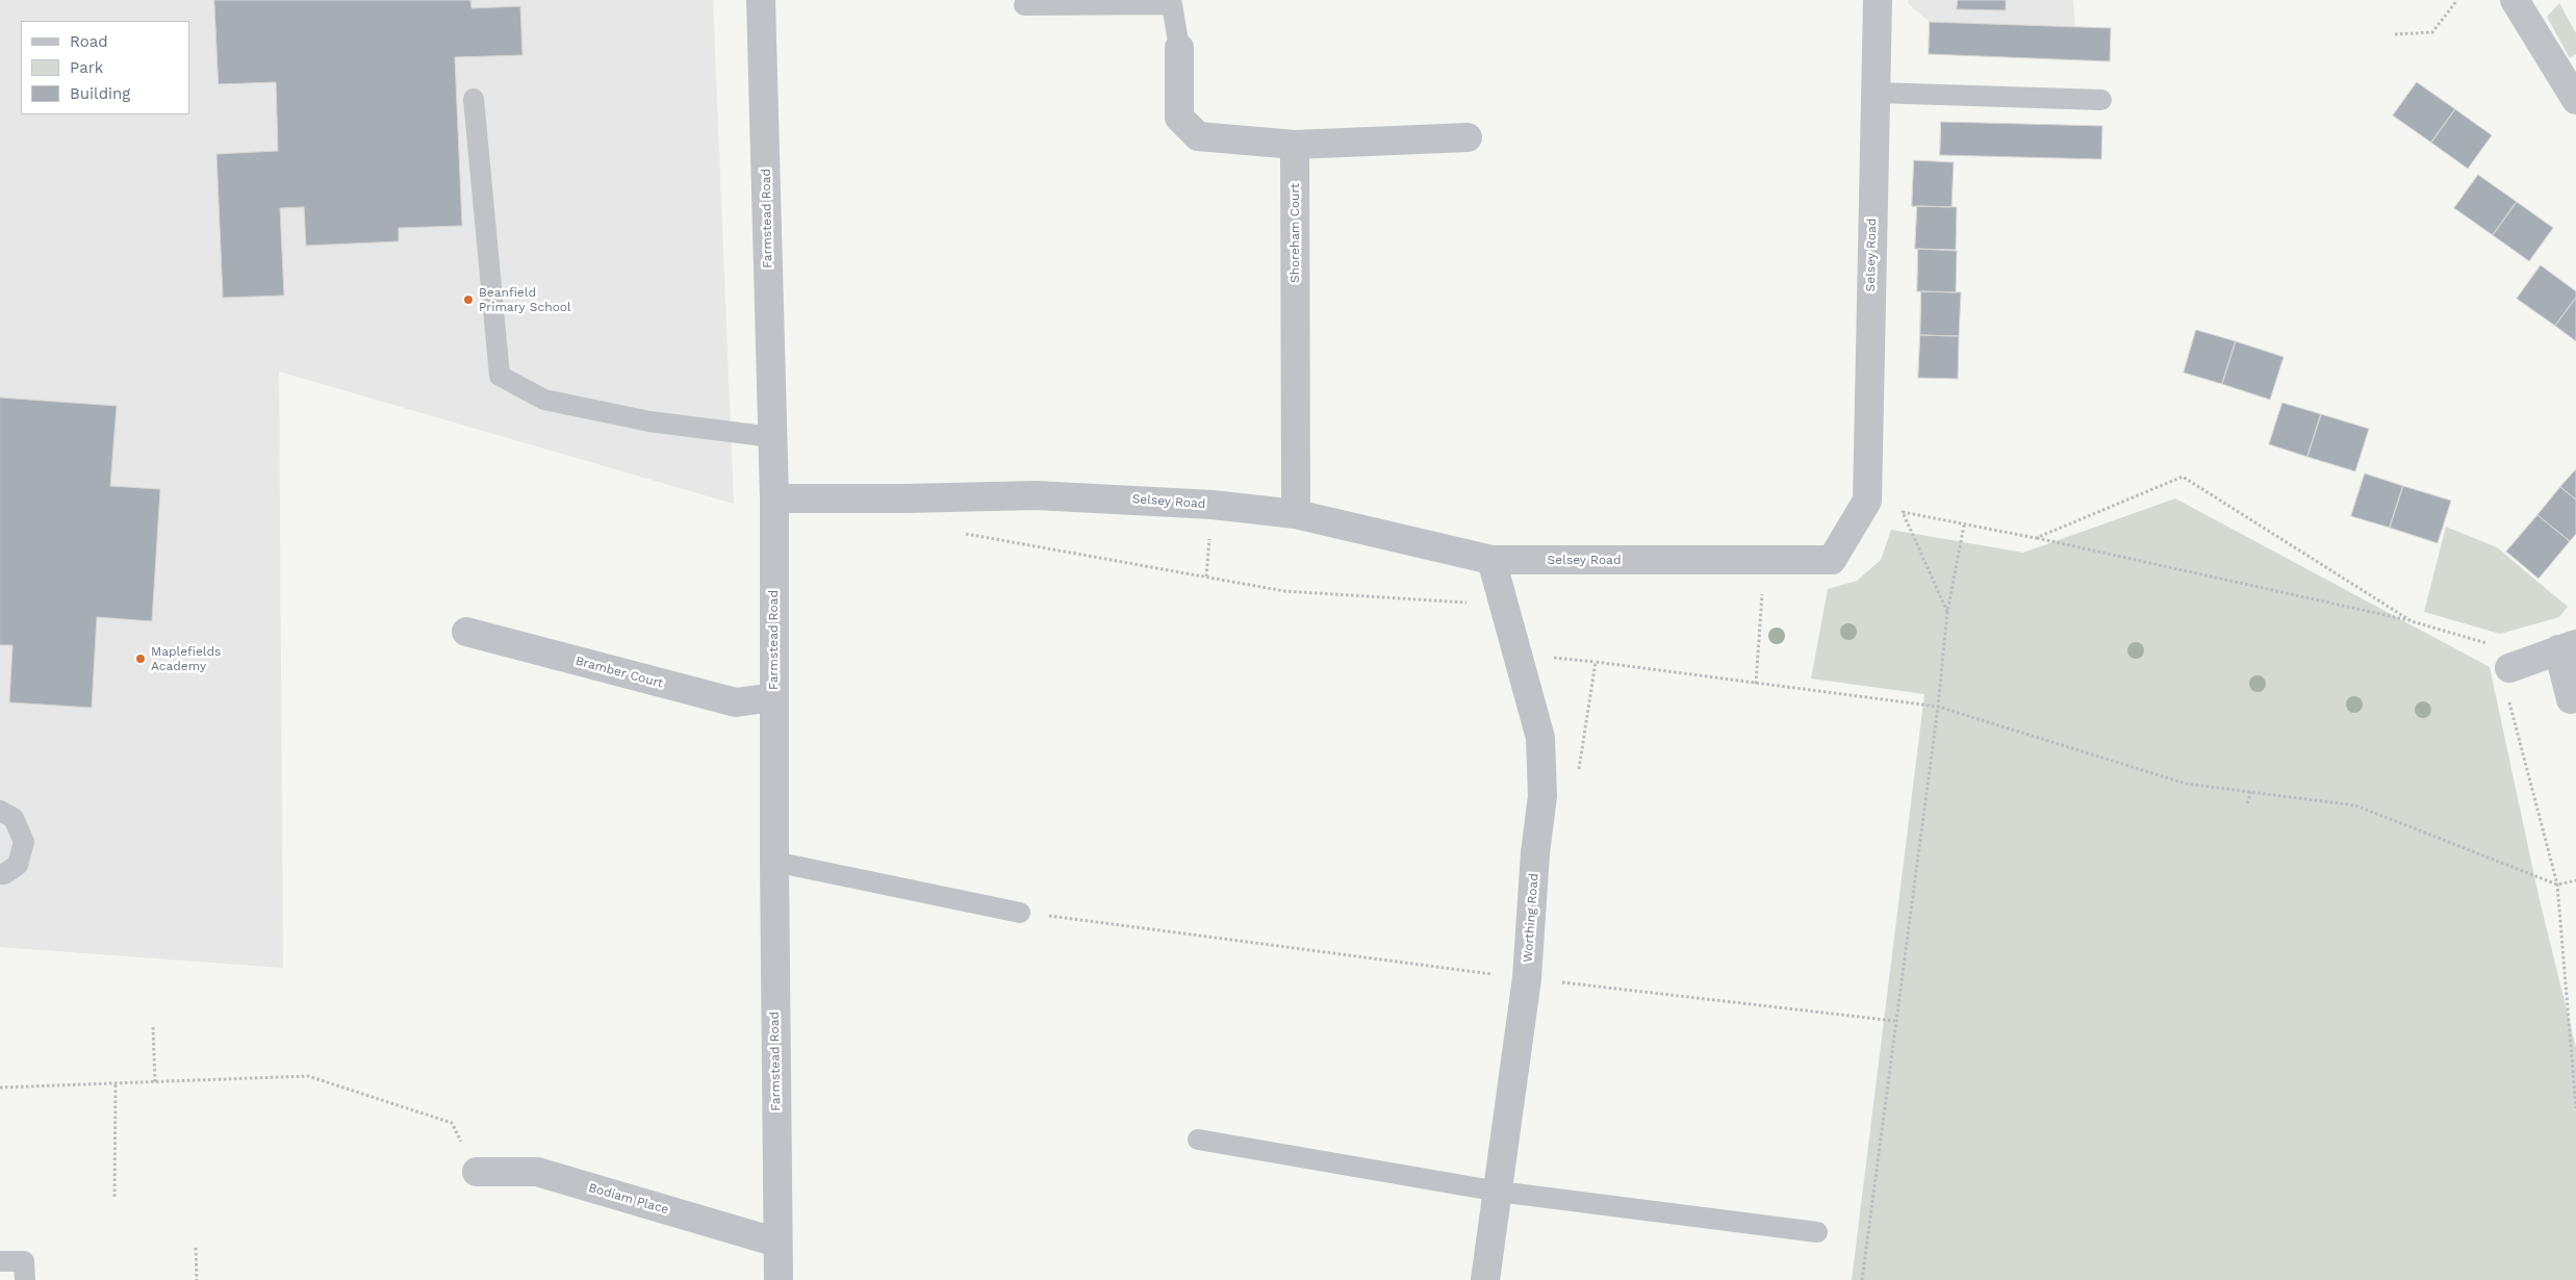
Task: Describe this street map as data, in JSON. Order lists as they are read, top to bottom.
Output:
{
  "streets": {
    "street": [
      "Farmstead Road",
      "Shoreham Court",
      "Selsey Road",
      "Bramber Court",
      "Worthing Road",
      "Bodiam Place"
    ]
  },
  "crossings": [
    ["Farmstead Road", "Selsey Road"],
    ["Farmstead Road", "Bramber Court"],
    ["Farmstead Road", "Bodiam Place"],
    ["Shoreham Court", "Selsey Road"],
    ["Selsey Road", "Worthing Road"]
  ],
  "places": ["Beanfield Primary School", "Maplefields Academy"],
  "legend": ["Road", "Park", "Building"]
}
